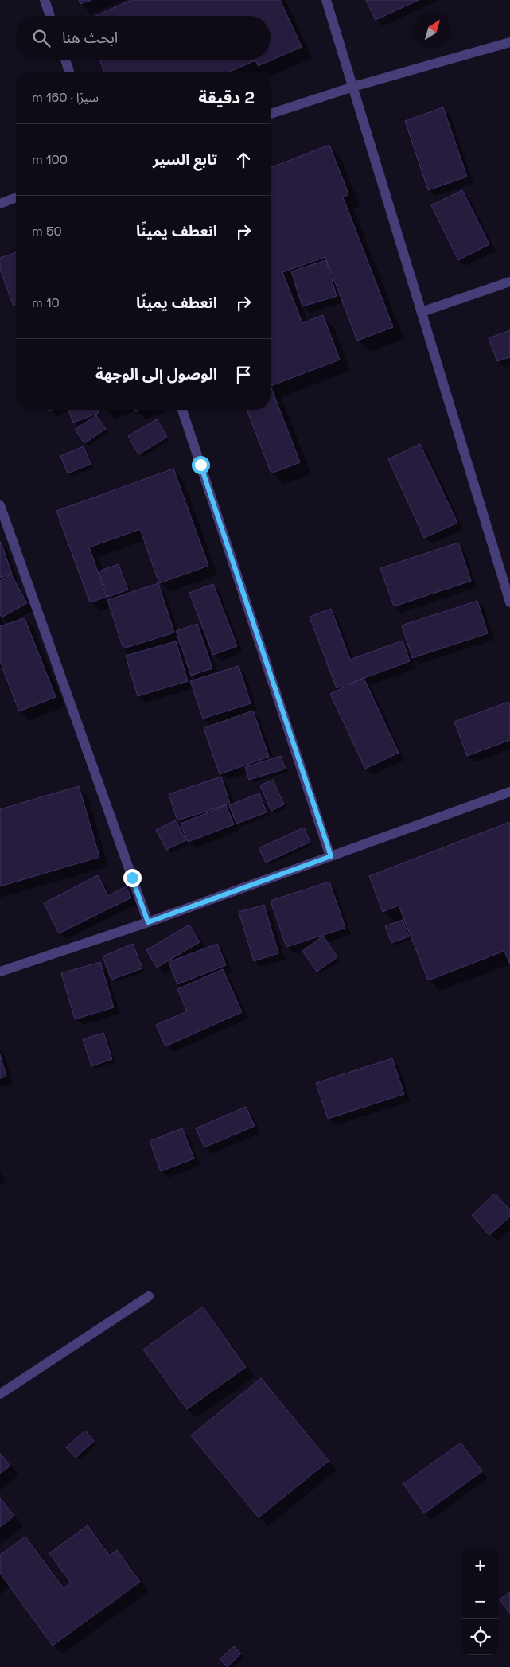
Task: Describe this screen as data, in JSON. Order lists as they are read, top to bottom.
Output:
{
  "north": "top right",
  "page": {
    "search": "ابحث هنا",
    "heading": ["2 دقيقة", "سيرًا · 160 m"],
    "list": [
      ["تابع السير", "100 m"],
      ["انعطف يمينًا", "50 m"],
      ["انعطف يمينًا", "10 m"],
      "الوصول إلى الوجهة"
    ],
    "map_buttons": ["+", "−"]
  }
}
